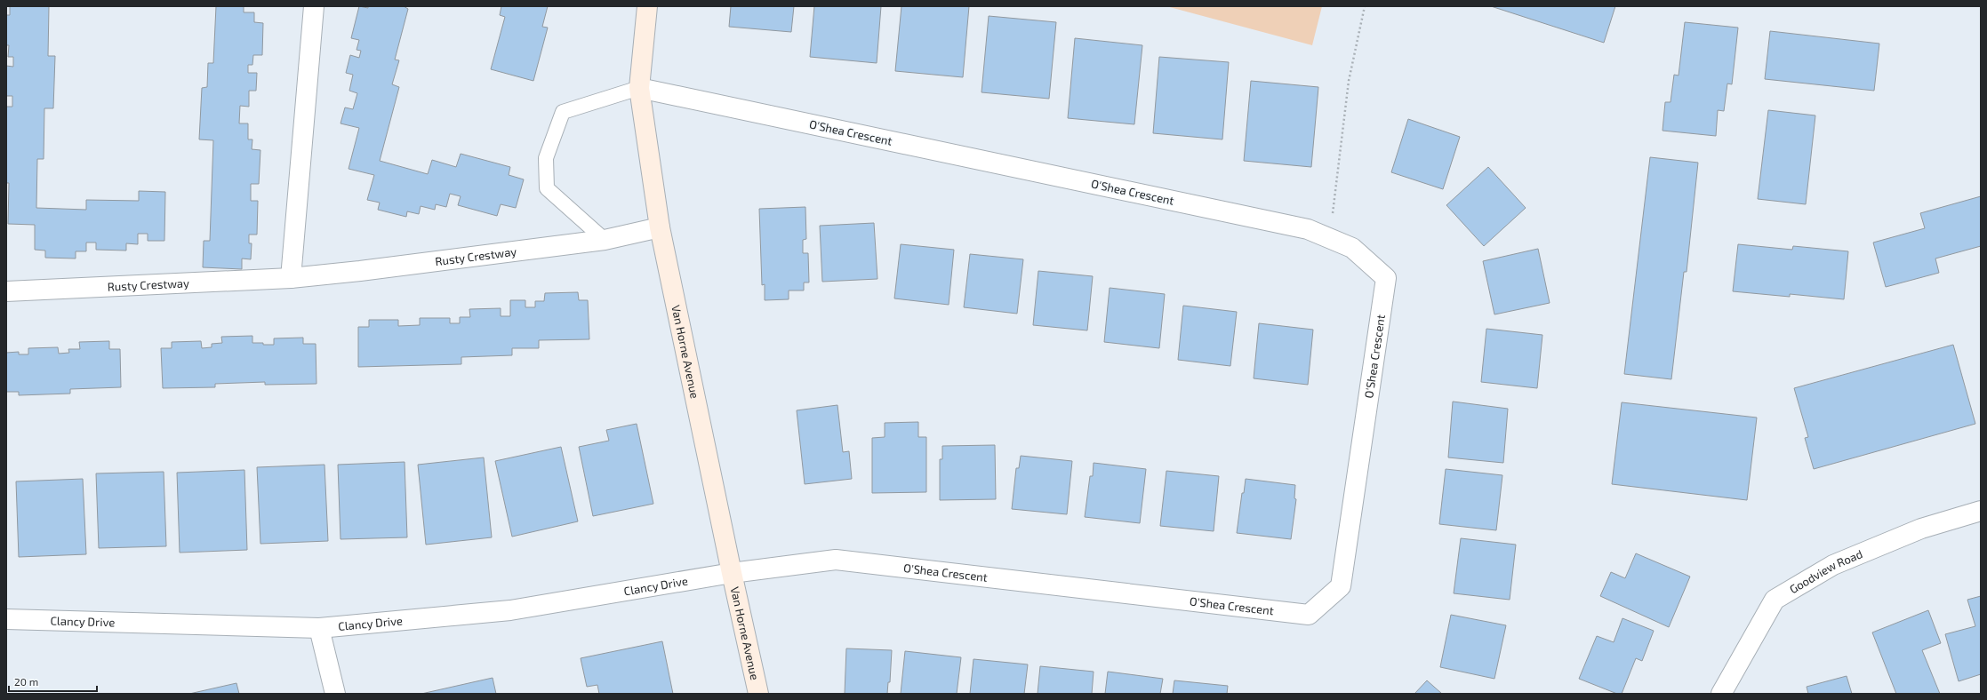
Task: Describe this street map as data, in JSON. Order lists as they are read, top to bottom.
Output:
{
  "streets": {
    "street": [
      "O'Shea Crescent",
      "Rusty Crestway",
      "Van Horne Avenue",
      "Goodview Road",
      "Clancy Drive"
    ]
  },
  "crossings": [
    ["O'Shea Crescent", "Van Horne Avenue"],
    ["O'Shea Crescent", "Clancy Drive"],
    ["Rusty Crestway", "Van Horne Avenue"],
    ["Van Horne Avenue", "Clancy Drive"]
  ],
  "scale_bar": "20 m"
}
